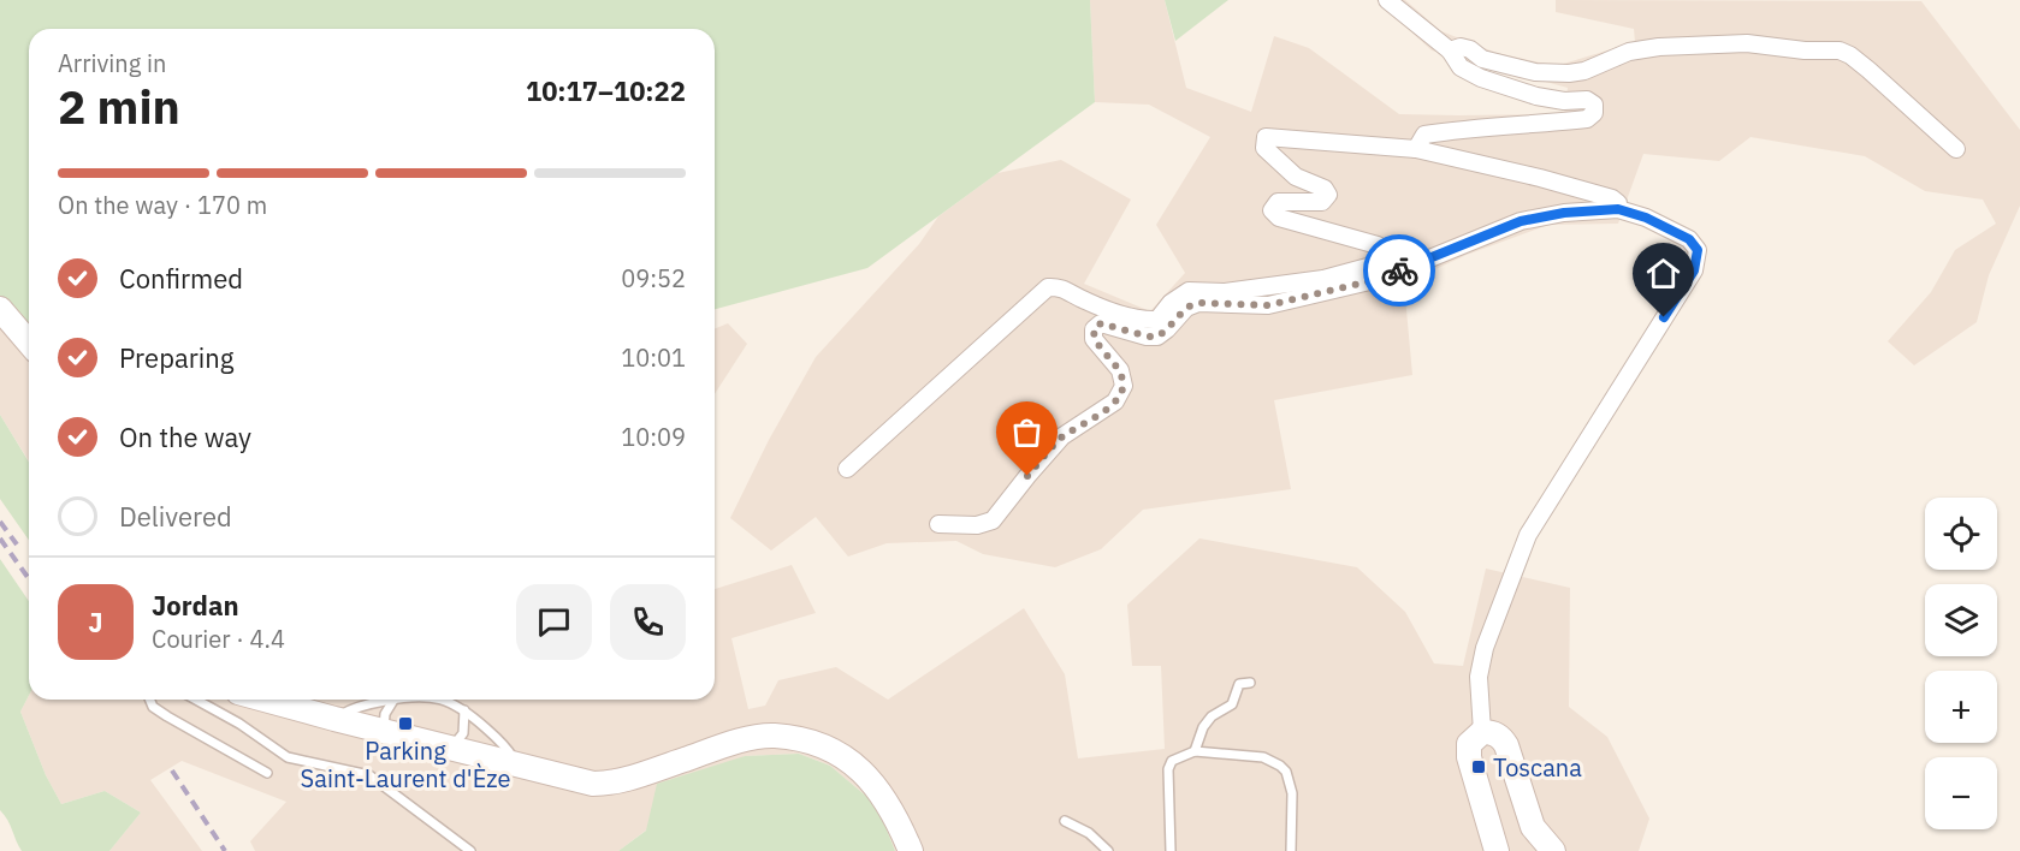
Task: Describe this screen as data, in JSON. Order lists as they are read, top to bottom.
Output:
{
  "places": {
    "transit": ["Parking Saint-Laurent d'Èze", "Toscana"]
  },
  "page": {
    "heading": ["2 min", "Arriving in", "10:17–10:22"],
    "panel": ["Jordan", "Courier · 4.4"],
    "bar": "On the way · 170 m",
    "list": [
      ["Confirmed", "09:52"],
      ["Preparing", "10:01"],
      ["On the way", "10:09"],
      "Delivered"
    ],
    "map_buttons": ["+", "−"],
    "round": "J"
  }
}
